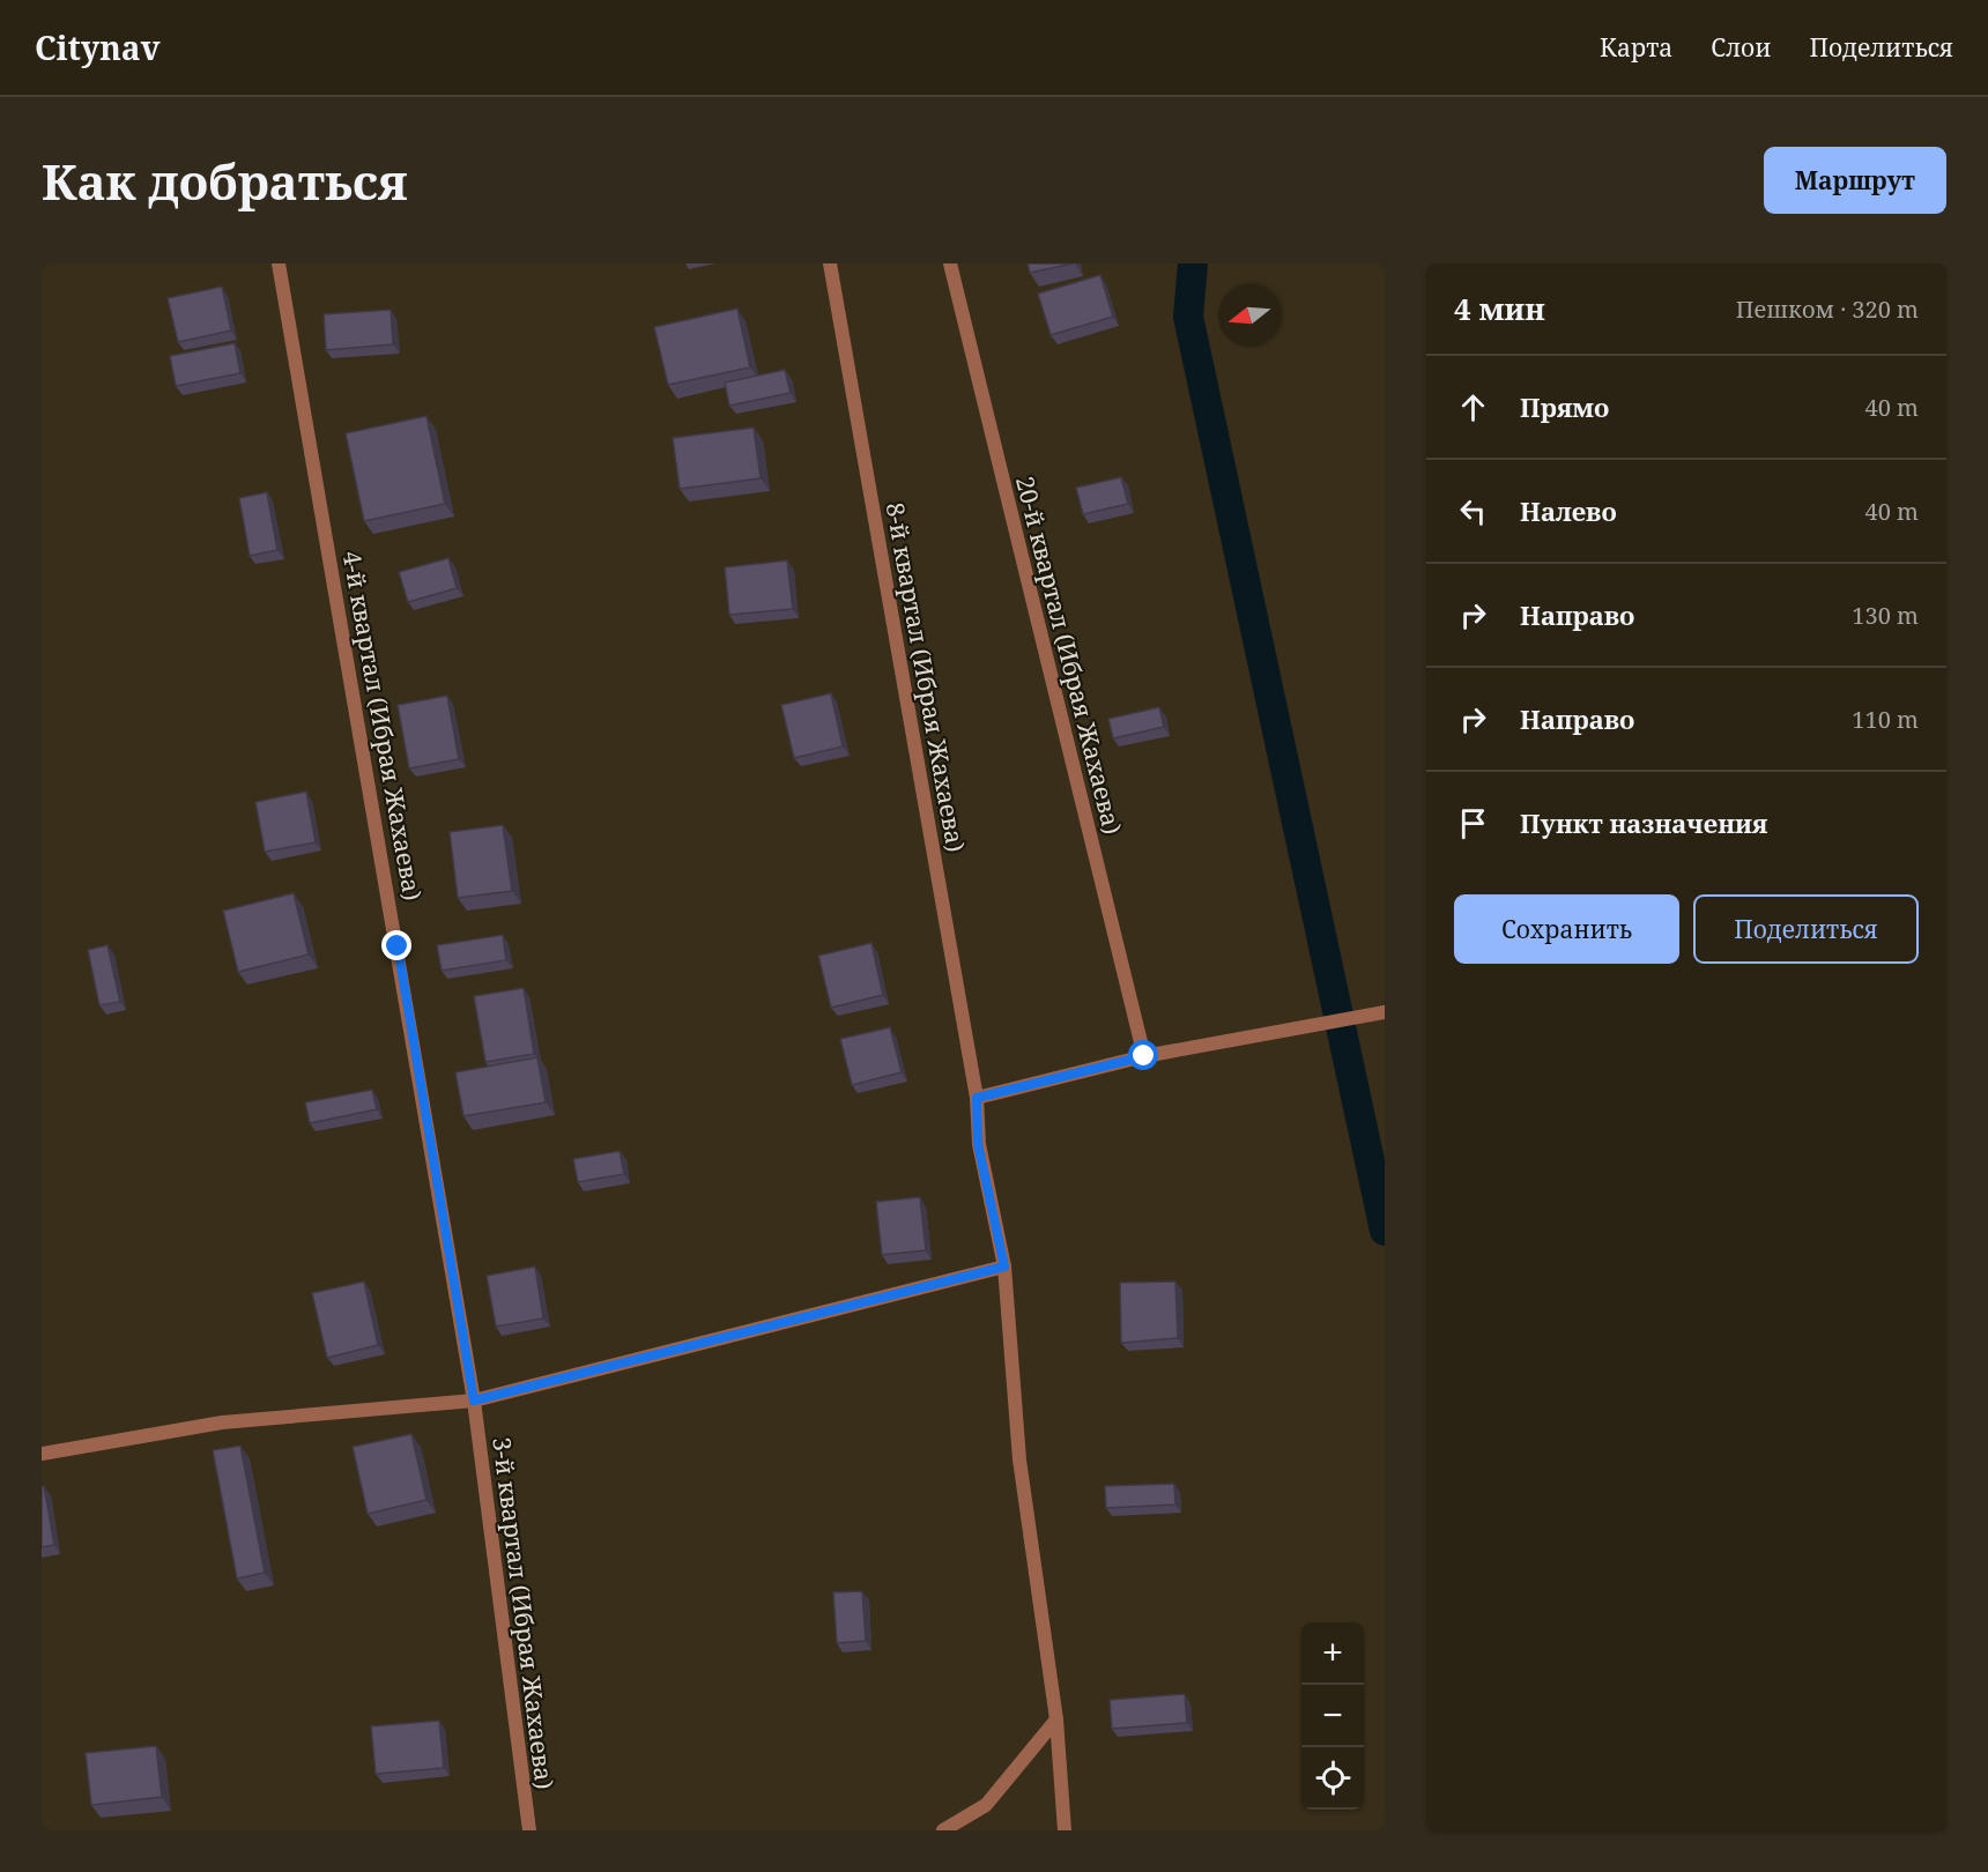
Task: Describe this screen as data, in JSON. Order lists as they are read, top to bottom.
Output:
{
  "streets": {
    "street": [
      "20-й квартал (Ибрая Жахаева)",
      "8-й квартал (Ибрая Жахаева)",
      "4-й квартал (Ибрая Жахаева)",
      "3-й квартал (Ибрая Жахаева)"
    ]
  },
  "crossings": [
    ["4-й квартал (Ибрая Жахаева)", "3-й квартал (Ибрая Жахаева)"]
  ],
  "north": "left",
  "page": {
    "header": "Citynav",
    "nav": ["Карта", "Слои", "Поделиться"],
    "buttons": [
      "Маршрут",
      ["Сохранить", "Поделиться"]
    ],
    "title": "Как добраться",
    "heading": ["4 мин", "Пешком · 320 m"],
    "list": [
      ["Прямо", "40 m"],
      ["Налево", "40 m"],
      ["Направо", "130 m"],
      ["Направо", "110 m"],
      "Пункт назначения"
    ],
    "map_buttons": ["+", "−"]
  }
}
